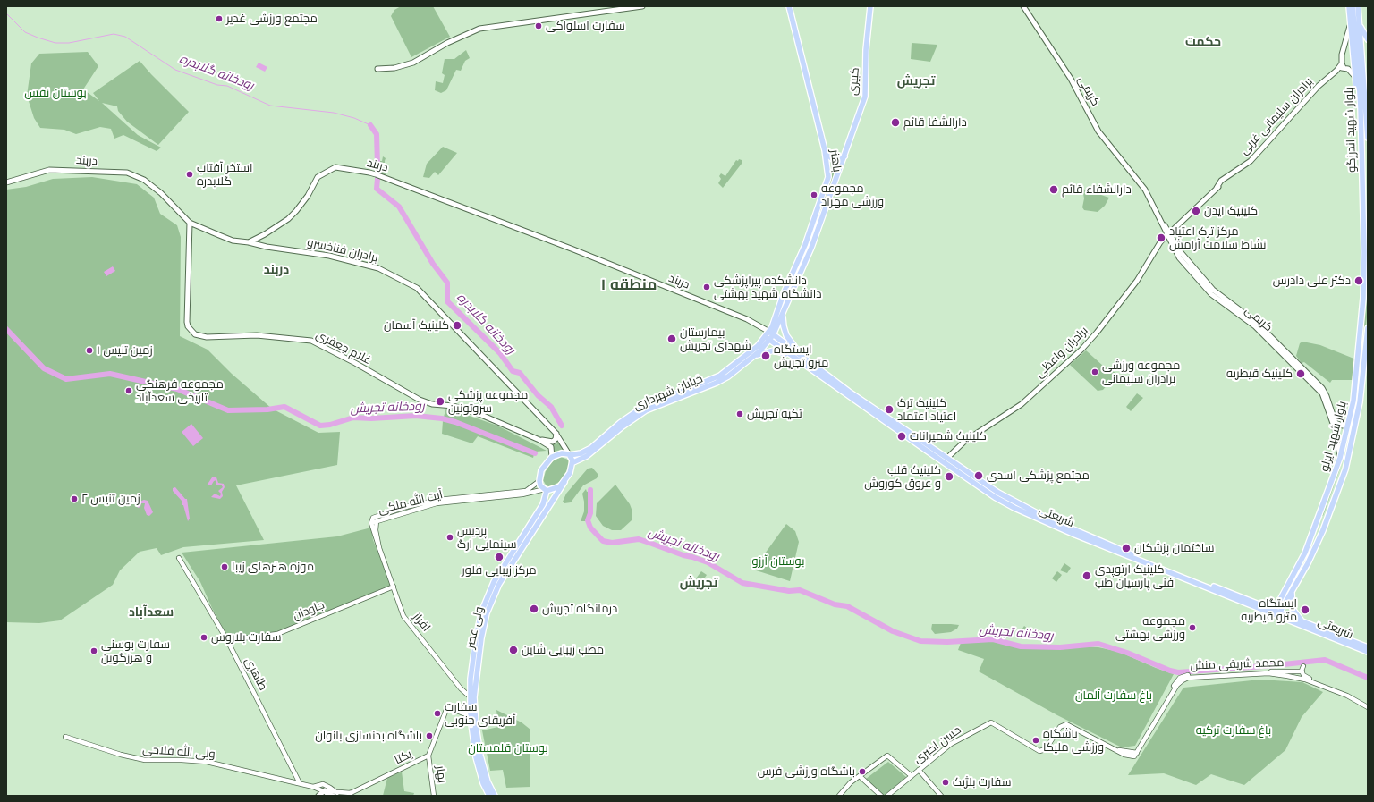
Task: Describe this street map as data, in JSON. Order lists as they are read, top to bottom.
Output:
{
  "streets": {
    "main road": [
      "کبیری",
      "کریمی",
      "برادران سلیمانی غربی",
      "بلوار شهید اندرزگو",
      "دربند",
      "باهنر",
      "برادران فناخسرو",
      "غلام جعفری",
      "برادران واعظی",
      "خیابان شهرداری",
      "بلوار شهید ایرلو",
      "شریعتی",
      "ولی عصر"
    ],
    "street": [
      "آیت الله ملکی",
      "جاودان",
      "افراز",
      "محمد شریفی منش",
      "طاهری",
      "حسن اکبری",
      "ولی‌ الله فلاحی",
      "یکتا",
      "بهار"
    ]
  },
  "crossings": [
    ["کبیری", "باهنر"],
    ["کریمی", "برادران سلیمانی غربی"],
    ["کریمی", "برادران واعظی"],
    ["کریمی", "بلوار شهید ایرلو"],
    ["برادران سلیمانی غربی", "برادران واعظی"],
    ["بلوار شهید اندرزگو", "بلوار شهید ایرلو"],
    ["دربند", "باهنر"],
    ["دربند", "برادران فناخسرو"],
    ["دربند", "غلام جعفری"],
    ["دربند", "شریعتی"],
    ["باهنر", "شریعتی"],
    ["برادران فناخسرو", "غلام جعفری"],
    ["برادران فناخسرو", "خیابان شهرداری"],
    ["برادران فناخسرو", "آیت الله ملکی"],
    ["برادران فناخسرو", "ولی عصر"],
    ["غلام جعفری", "خیابان شهرداری"],
    ["غلام جعفری", "آیت الله ملکی"],
    ["غلام جعفری", "ولی عصر"],
    ["برادران واعظی", "شریعتی"],
    ["خیابان شهرداری", "آیت الله ملکی"],
    ["خیابان شهرداری", "شریعتی"],
    ["خیابان شهرداری", "ولی عصر"],
    ["بلوار شهید ایرلو", "شریعتی"],
    ["آیت الله ملکی", "افراز"],
    ["آیت الله ملکی", "ولی عصر"],
    ["جاودان", "افراز"],
    ["جاودان", "طاهری"],
    ["افراز", "ولی عصر"],
    ["ولی عصر", "یکتا"],
    ["محمد شریفی منش", "حسن اکبری"],
    ["طاهری", "ولی‌ الله فلاحی"],
    ["یکتا", "بهار"]
  ],
  "districts": [
    "حکمت",
    "تجریش",
    "دربند",
    "منطقه ۱",
    "تجریش",
    "سعدآباد"
  ],
  "water": ["رودخانه گلابدره", "رودخانه تجریش"],
  "parks": [
    "بوستان نفس",
    "بوستان آرزو",
    "باغ سفارت آلمان",
    "باغ سفارت ترکیه",
    "بوستان قلمستان"
  ],
  "places": [
    "مجتمع ورزشی غدیر",
    "سفارت اسلواکی",
    "دارالشفا قائم",
    "استخر آفتاب گلابدره",
    "دارالشفاء قائم",
    "مجموعه ورزشی مهراد",
    "کلینیک ایدن",
    "مرکز ترک اعتیاد نشاط سلامت آرامش",
    "دکتر علی دادرس",
    "دانشکده پیراپزشکی دانشگاه شهید بهشتی",
    "کلینیک آسمان",
    "بیمارستان شهدای تجریش",
    "زمین تنیس ۱",
    "ایستگاه مترو تجریش",
    "مجموعه ورزشی برادران سلیمانی",
    "کلینیک قیطریه",
    "مجموعه فرهنگی تاریخی سعدآباد",
    "مجموعه پزشکی سروتونین",
    "کلینیک ترک اعتیاد اعتماد",
    "تکیه تجریش",
    "کلینیک شمیرانات",
    "مجتمع پزشکی اسدی",
    "کلینیک قلب و عروق کوروش",
    "زمین تنیس ۲",
    "پردیس سینمایی ارگ",
    "ساختمان پزشکان",
    "مرکز زیبایی فلور",
    "موزه هنرهای زیبا",
    "کلینیک ارتوپدی فنی پارسیان طب",
    "درمانگاه تجریش",
    "ایستگاه مترو قیطریه",
    "مجموعه ورزشی بهشتی",
    "سفارت بلاروس",
    "مطب زیبایی شاین",
    "سفارت بوسنی و هرزگوین",
    "سفارت آفریقای جنوبی",
    "باشگاه بدنسازی بانوان",
    "باشگاه ورزشی ملیکا",
    "باشگاه ورزشی فرس",
    "سفارت بلژیک"
  ]
}
